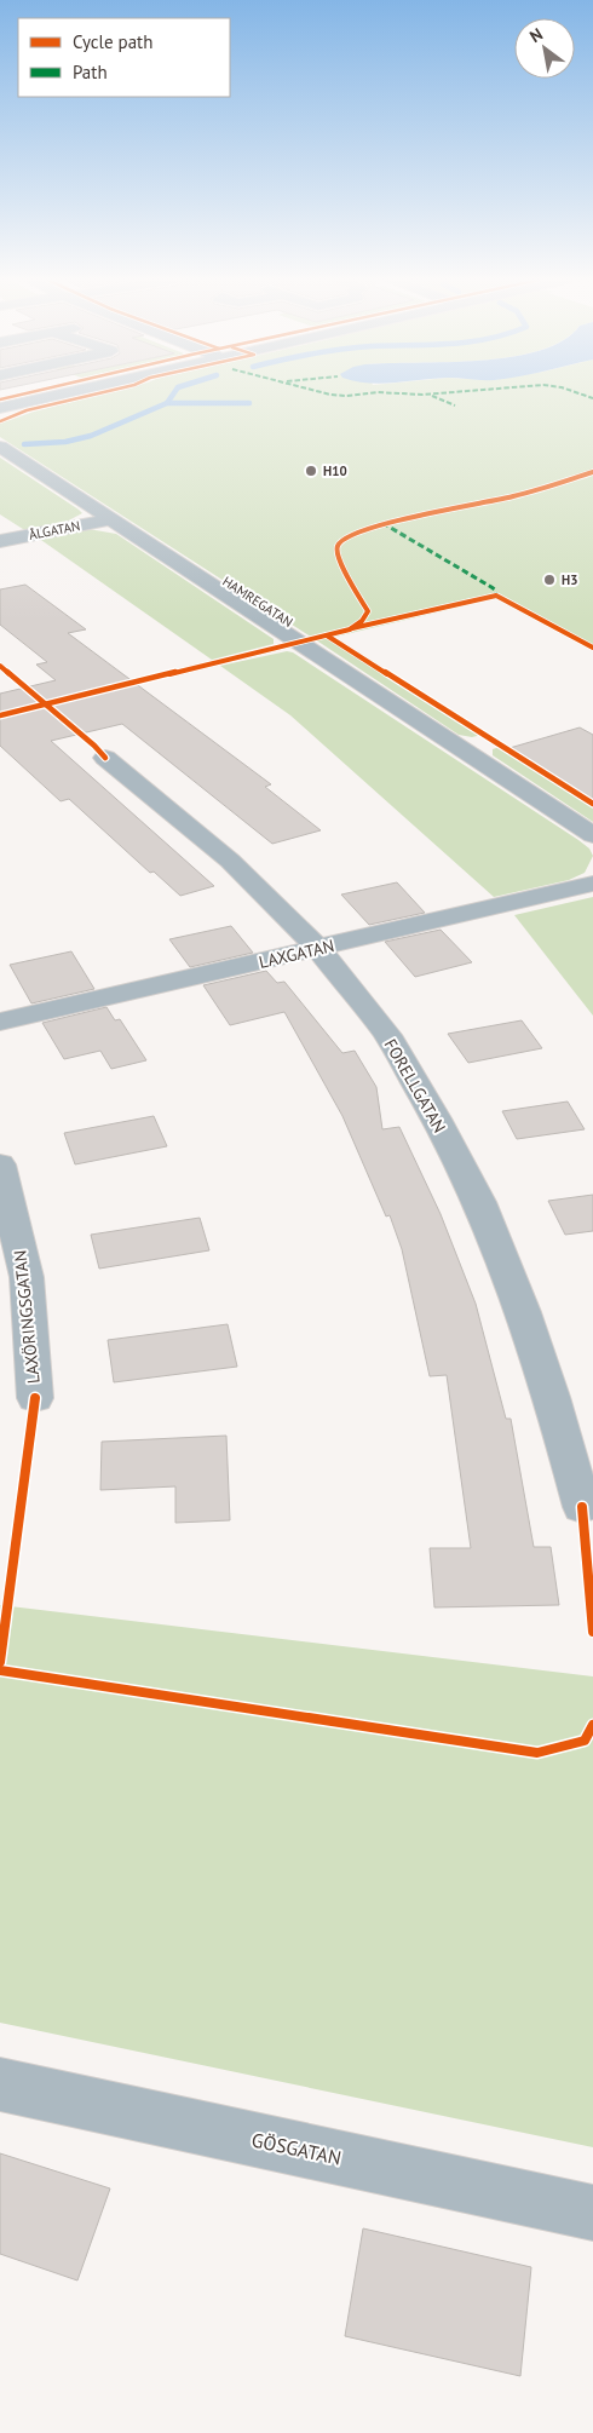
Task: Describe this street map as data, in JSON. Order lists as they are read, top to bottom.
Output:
{
  "streets": {
    "street": [
      "ÅLGATAN",
      "HAMREGATAN",
      "LAXGATAN",
      "FORELLGATAN",
      "LAXÖRINGSGATAN",
      "GÖSGATAN"
    ]
  },
  "crossings": [
    ["ÅLGATAN", "HAMREGATAN"],
    ["LAXGATAN", "FORELLGATAN"]
  ],
  "places": ["H10", "H3"],
  "legend": ["Cycle path", "Path"],
  "north": "top left"
}
